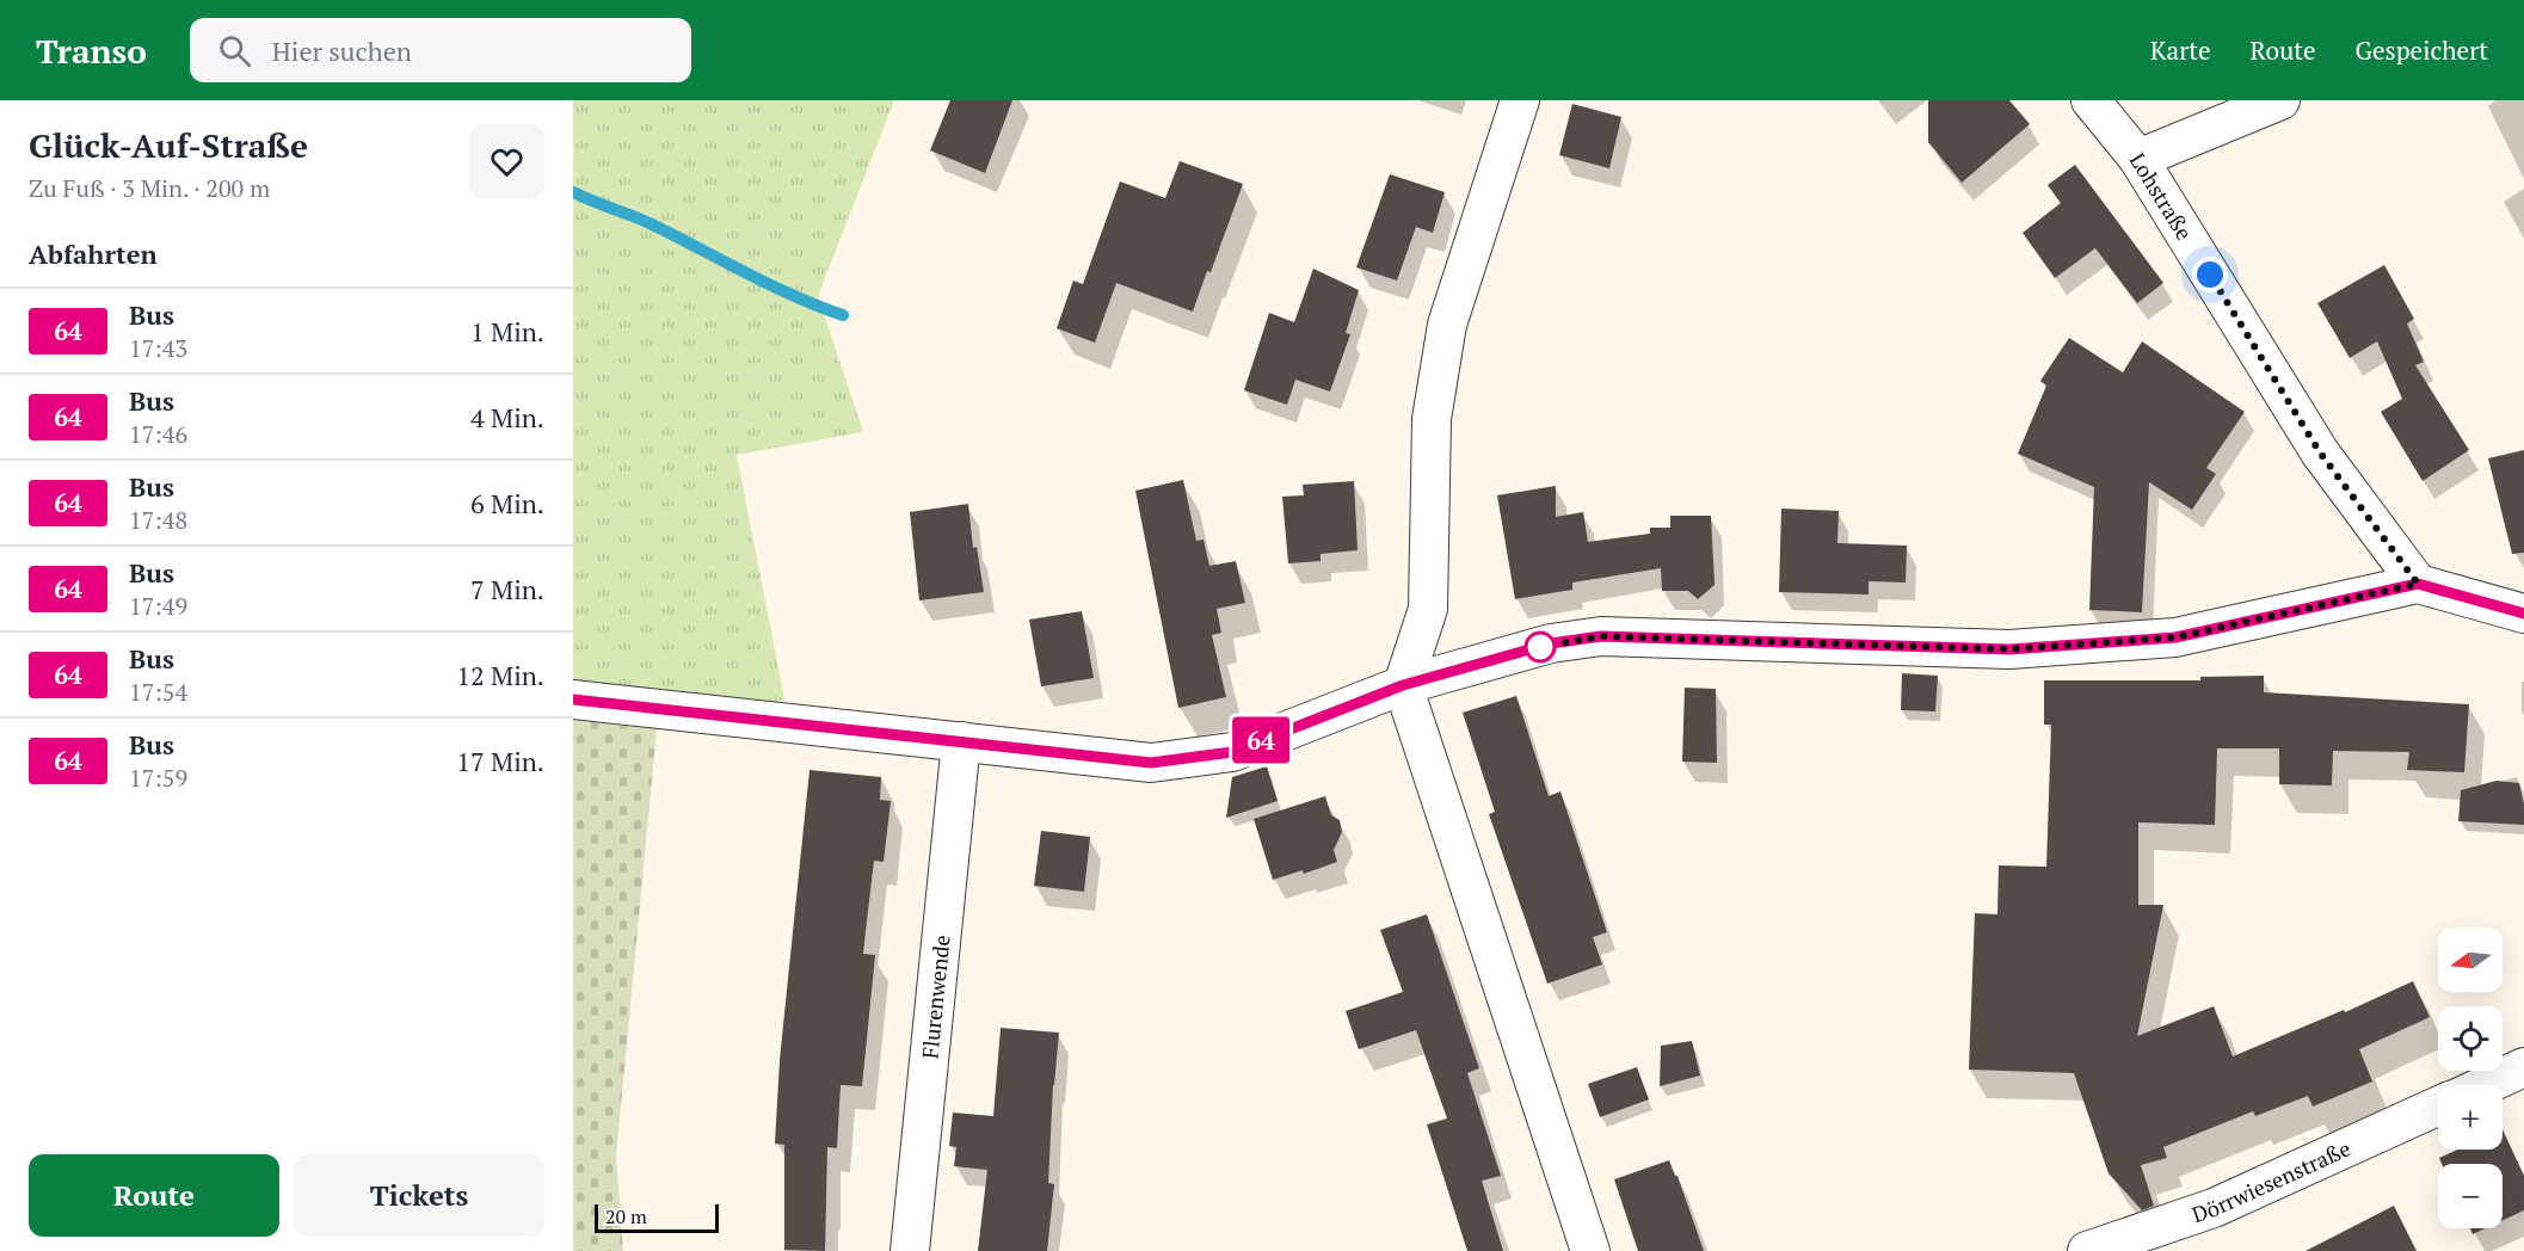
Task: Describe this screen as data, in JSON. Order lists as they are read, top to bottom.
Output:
{
  "streets": {
    "street": ["Lohstraße", "Flurenwende", "Dörrwiesenstraße"]
  },
  "lines": ["bus line 64"],
  "scale_bar": "20 m",
  "north": "left",
  "page": {
    "header": "Transo",
    "search": "Hier suchen",
    "nav": ["Karte", "Route", "Gespeichert"],
    "heading": [
      ["Glück-Auf-Straße", "Zu Fuß · 3 Min. · 200 m"],
      "Abfahrten"
    ],
    "on_map": "64",
    "list": [
      {
        "mark": "64",
        "name": "Bus",
        "note": "17:43",
        "value": "1 Min."
      },
      {
        "mark": "64",
        "name": "Bus",
        "note": "17:46",
        "value": "4 Min."
      },
      {
        "mark": "64",
        "name": "Bus",
        "note": "17:48",
        "value": "6 Min."
      },
      {
        "mark": "64",
        "name": "Bus",
        "note": "17:49",
        "value": "7 Min."
      },
      {
        "mark": "64",
        "name": "Bus",
        "note": "17:54",
        "value": "12 Min."
      },
      {
        "mark": "64",
        "name": "Bus",
        "note": "17:59",
        "value": "17 Min."
      }
    ],
    "map_buttons": ["+", "−"],
    "buttons": ["Route", "Tickets"],
    "scale": "20 m"
  }
}
